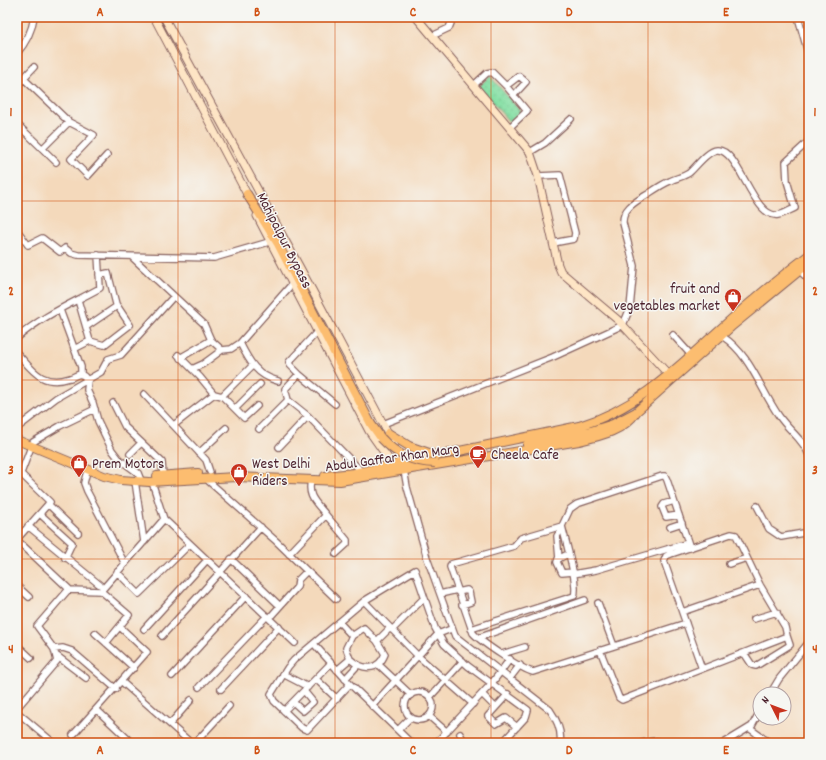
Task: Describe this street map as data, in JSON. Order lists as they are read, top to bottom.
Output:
{
  "streets": {
    "main road": ["Abdul Gaffar Khan Marg"],
    "street": ["Mahipalpur Bypass"]
  },
  "crossings": [
    ["Mahipalpur Bypass", "Abdul Gaffar Khan Marg"]
  ],
  "places": {
    "shop": ["fruit and vegetables market", "Prem Motors", "West Delhi Riders"],
    "cafe": ["Cheela Cafe"]
  },
  "north": "top left",
  "grid": {
    "columns": [
      "A",
      "B",
      "C",
      "D",
      "E"
    ],
    "rows": [
      "1",
      "2",
      "3",
      "4"
    ]
  }
}
